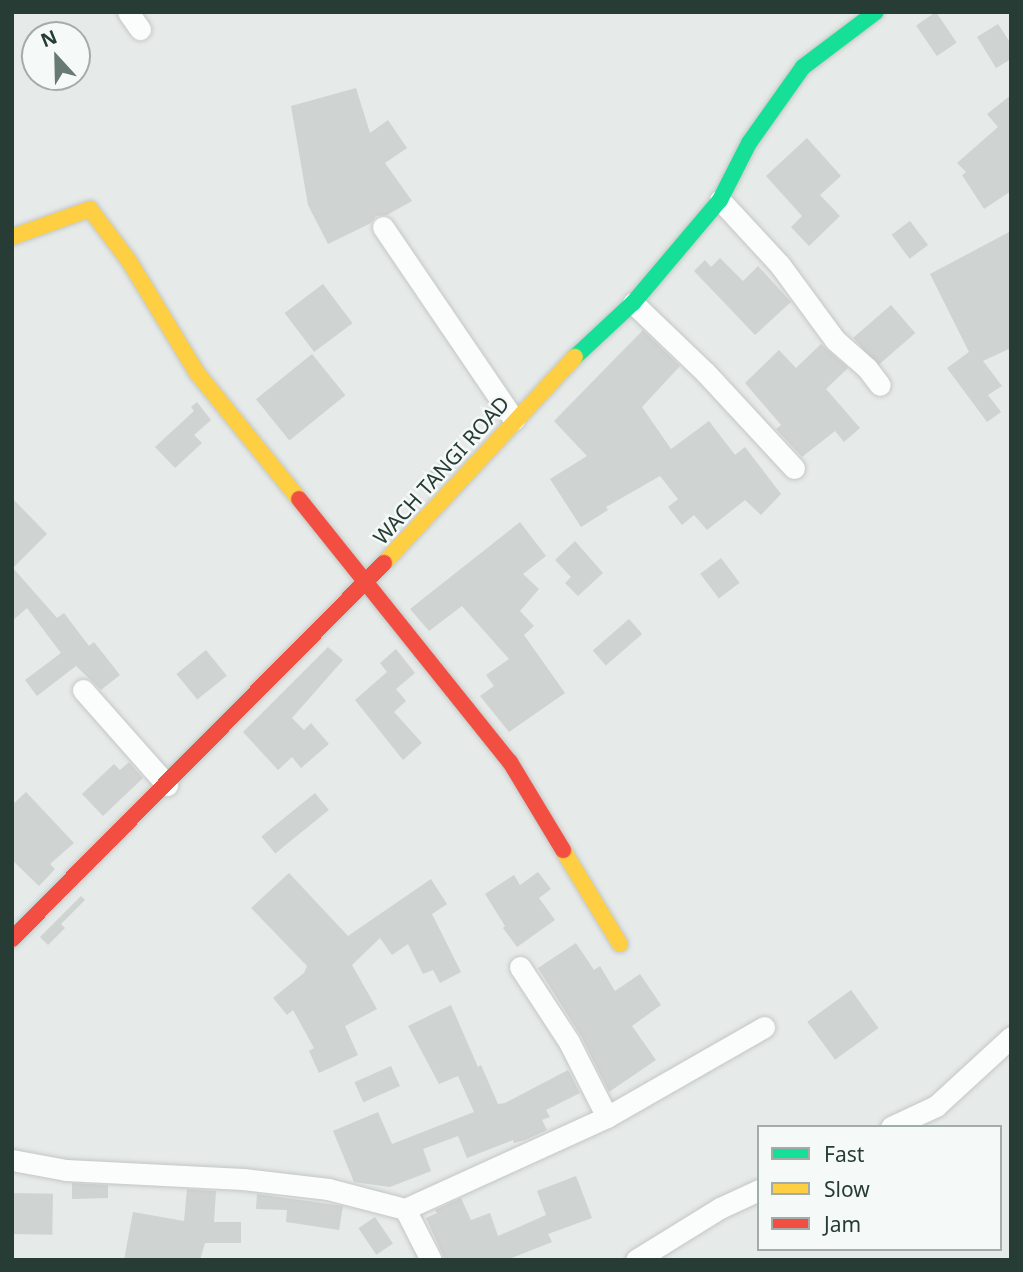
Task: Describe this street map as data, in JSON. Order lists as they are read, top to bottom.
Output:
{
  "streets": {
    "main road": ["WACH TANGI ROAD"]
  },
  "legend": ["Fast", "Slow", "Jam"],
  "north": "top"
}
